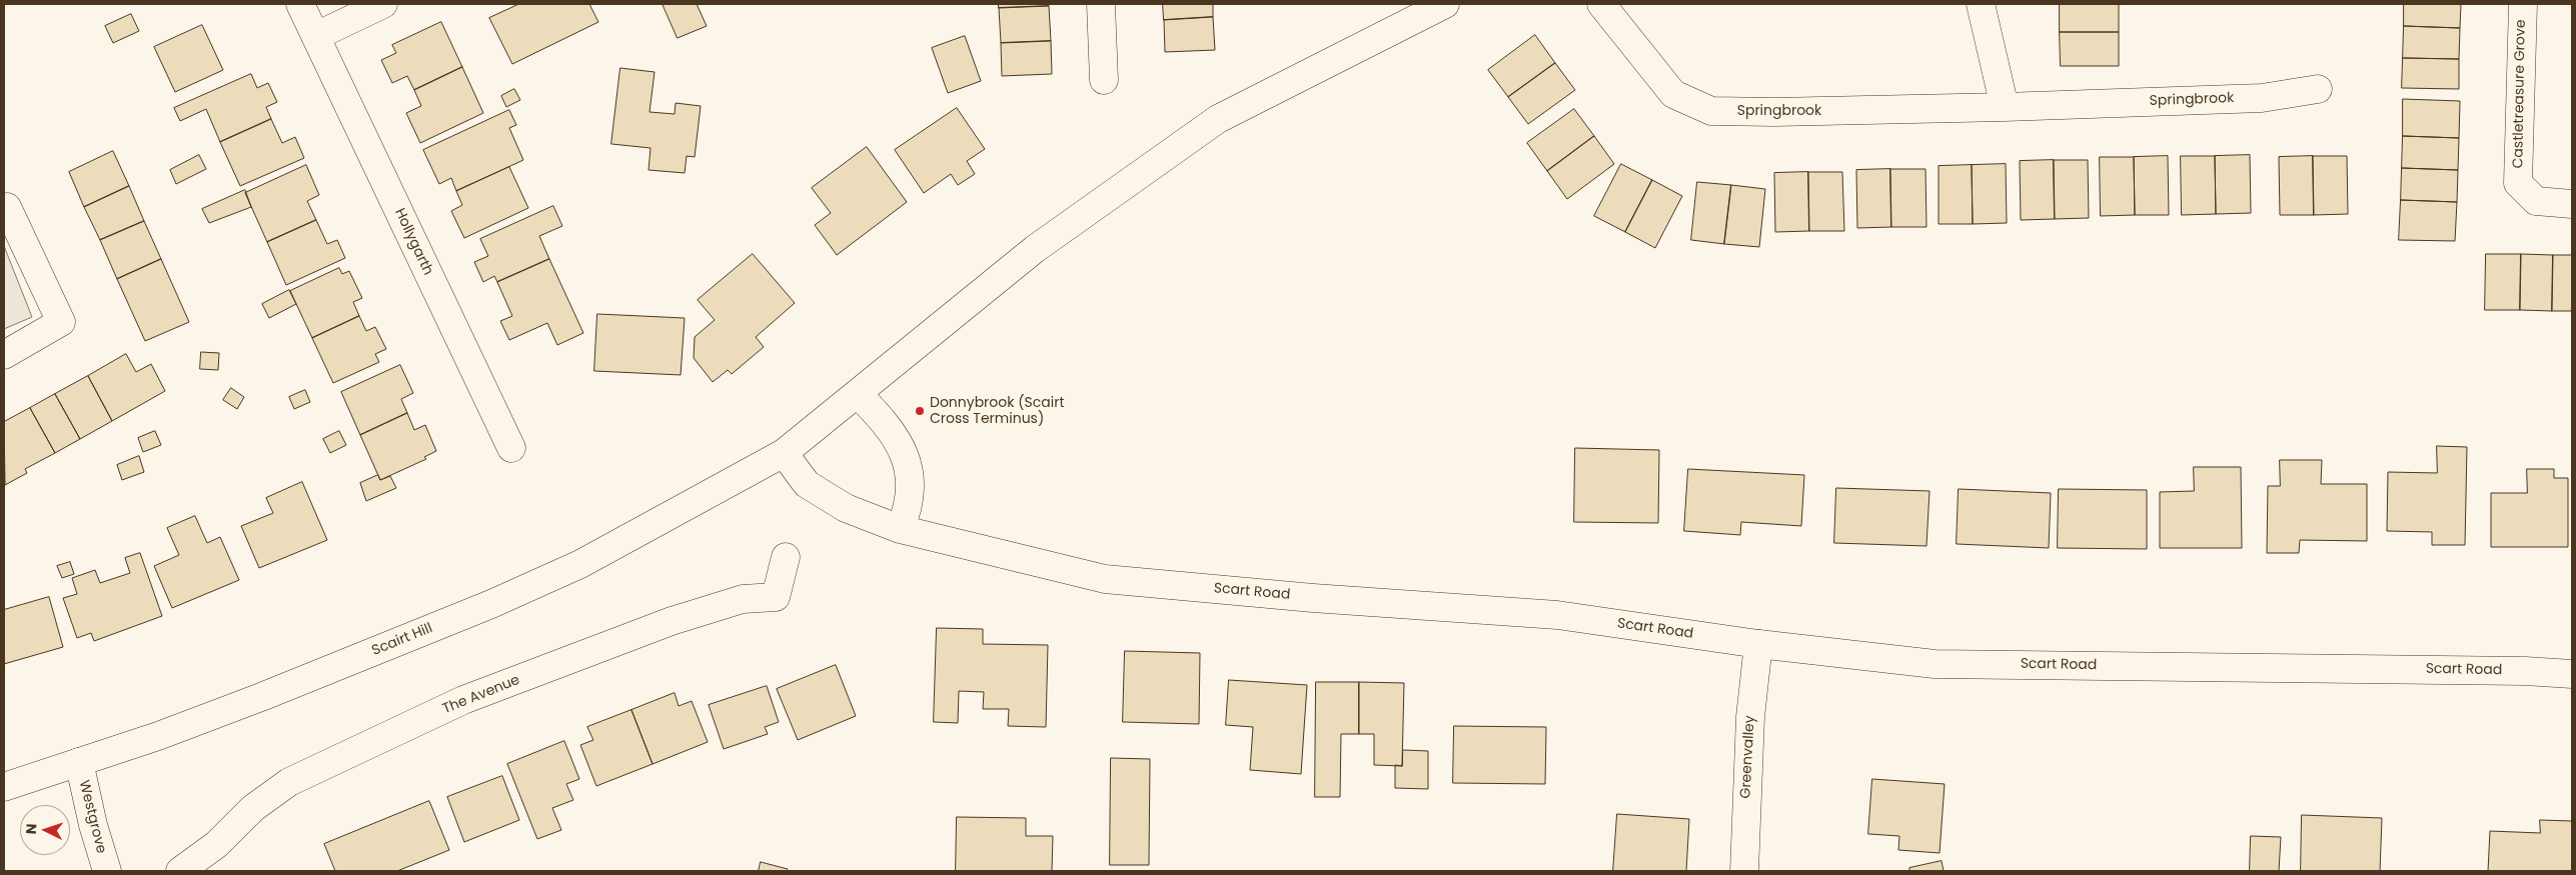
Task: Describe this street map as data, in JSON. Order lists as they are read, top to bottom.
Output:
{
  "streets": {
    "street": [
      "Castletreasure Grove",
      "Springbrook",
      "Hollygarth",
      "Scart Road",
      "Scairt Hill",
      "The Avenue",
      "Greenvalley",
      "Westgrove"
    ]
  },
  "crossings": [
    ["Scart Road", "Scairt Hill"],
    ["Scart Road", "Greenvalley"],
    ["Scairt Hill", "Westgrove"]
  ],
  "places": ["Donnybrook (Scairt Cross Terminus)"],
  "north": "left"
}
